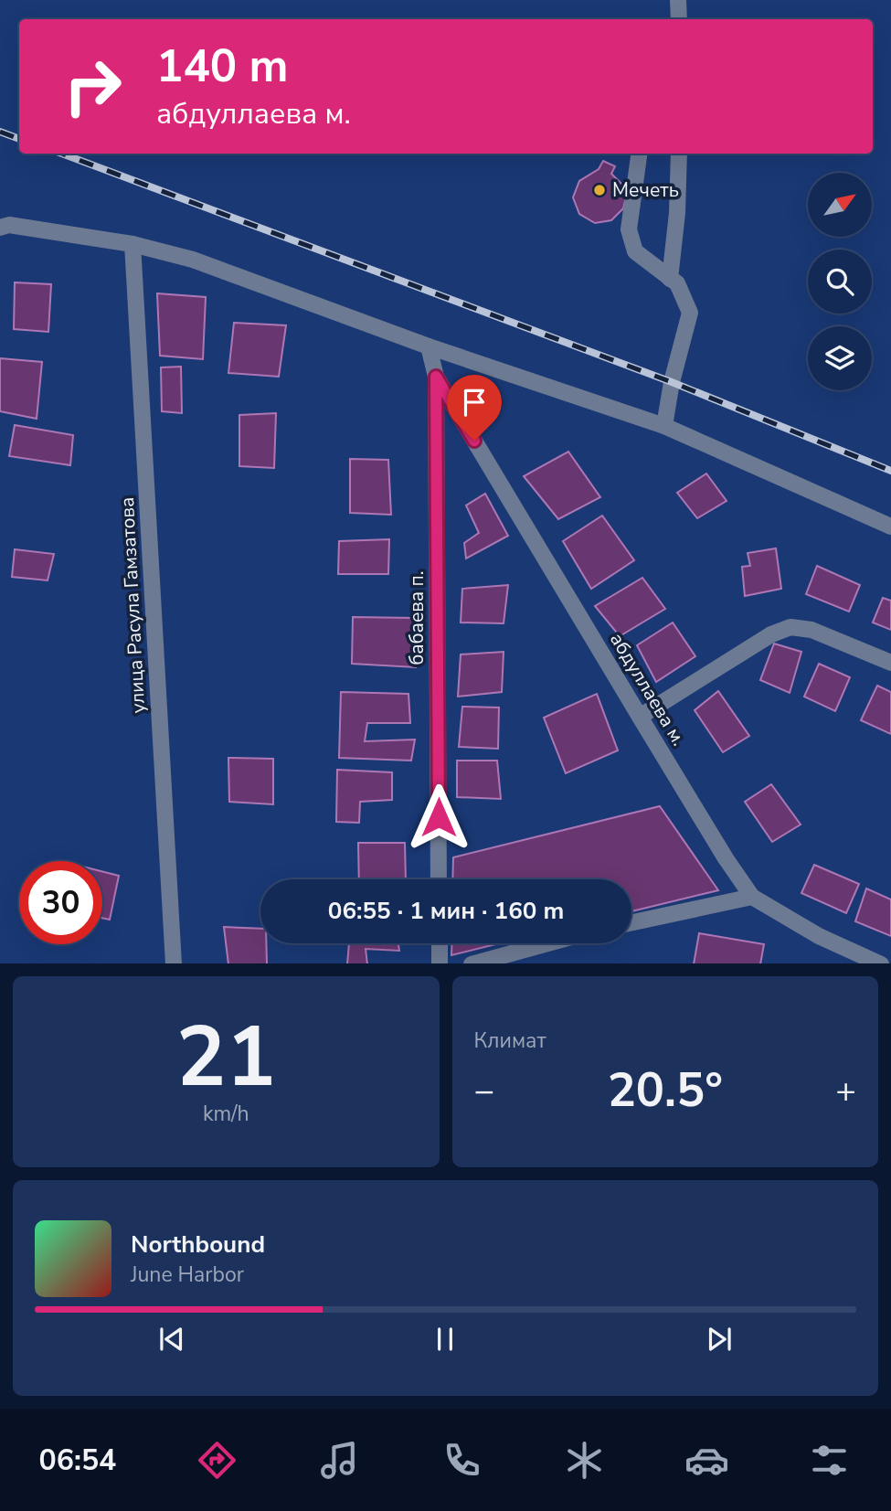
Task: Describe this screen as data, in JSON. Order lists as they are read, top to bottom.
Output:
{
  "streets": {
    "street": ["улица Расула Гамзатова", "бабаева п.", "абдуллаева м."]
  },
  "crossings": [
    ["бабаева п.", "абдуллаева м."]
  ],
  "places": ["Мечеть"],
  "north": "top right",
  "page": {
    "turn": ["140 m", "абдуллаева м."],
    "limit": "30",
    "trip": "06:55 · 1 мин · 160 m",
    "tile": [
      ["21", "km/h"],
      "Климат"
    ],
    "heat": ["−", "20.5°", "+"],
    "song": ["Northbound", "June Harbor"],
    "tabs": "06:54"
  }
}
